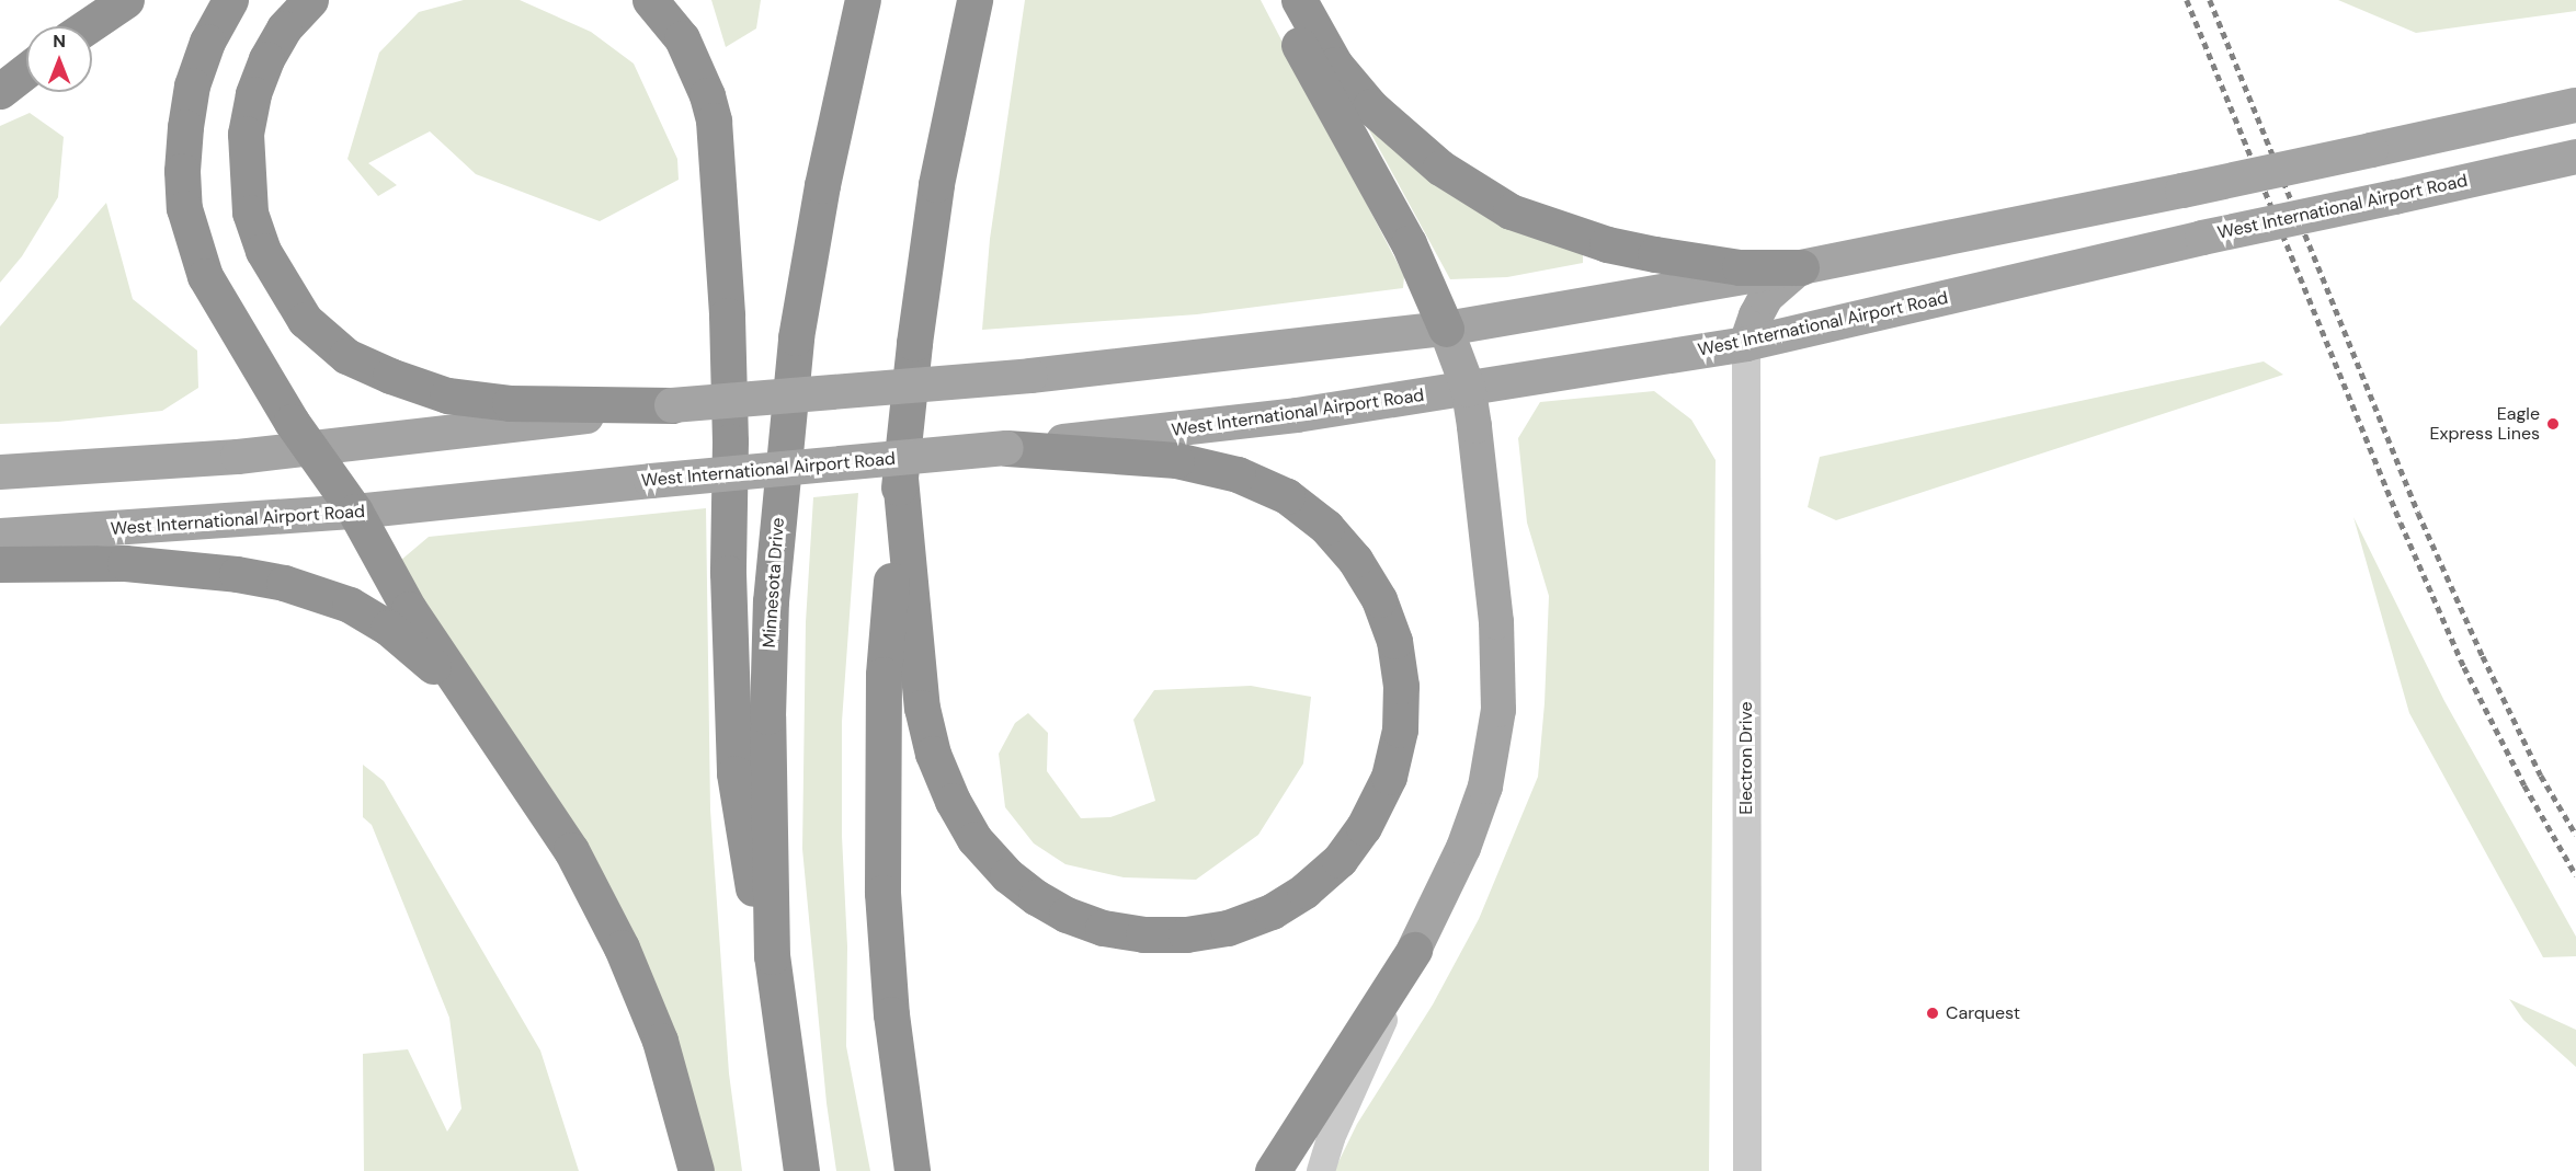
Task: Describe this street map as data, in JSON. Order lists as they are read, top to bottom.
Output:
{
  "streets": {
    "highway": ["Minnesota Drive"],
    "main road": ["West International Airport Road"],
    "street": ["Electron Drive"]
  },
  "crossings": [
    ["West International Airport Road", "Electron Drive"]
  ],
  "places": ["Eagle Express Lines", "Carquest"],
  "north": "top"
}
